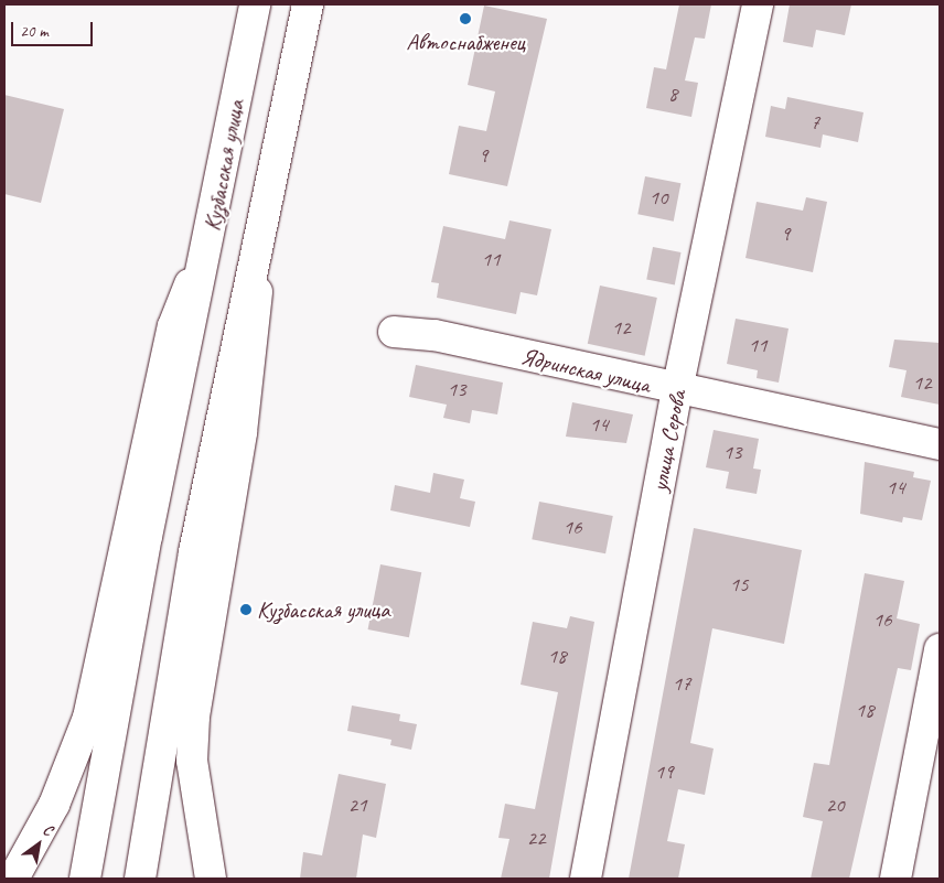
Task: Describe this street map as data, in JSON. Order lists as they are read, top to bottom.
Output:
{
  "streets": {
    "street": ["Кузбасская улица", "Ядринская улица", "улица Серова"]
  },
  "crossings": [
    ["Ядринская улица", "улица Серова"]
  ],
  "places": ["Автоснабженец", "Кузбасская улица"],
  "house_numbers": [
    "8",
    "7",
    "9",
    "10",
    "9",
    "11",
    "12",
    "11",
    "12",
    "13",
    "14",
    "13",
    "14",
    "16",
    "15",
    "16",
    "18",
    "17",
    "18",
    "19",
    "21",
    "20",
    "22"
  ],
  "scale_bar": "20 m",
  "north": "top right"
}
